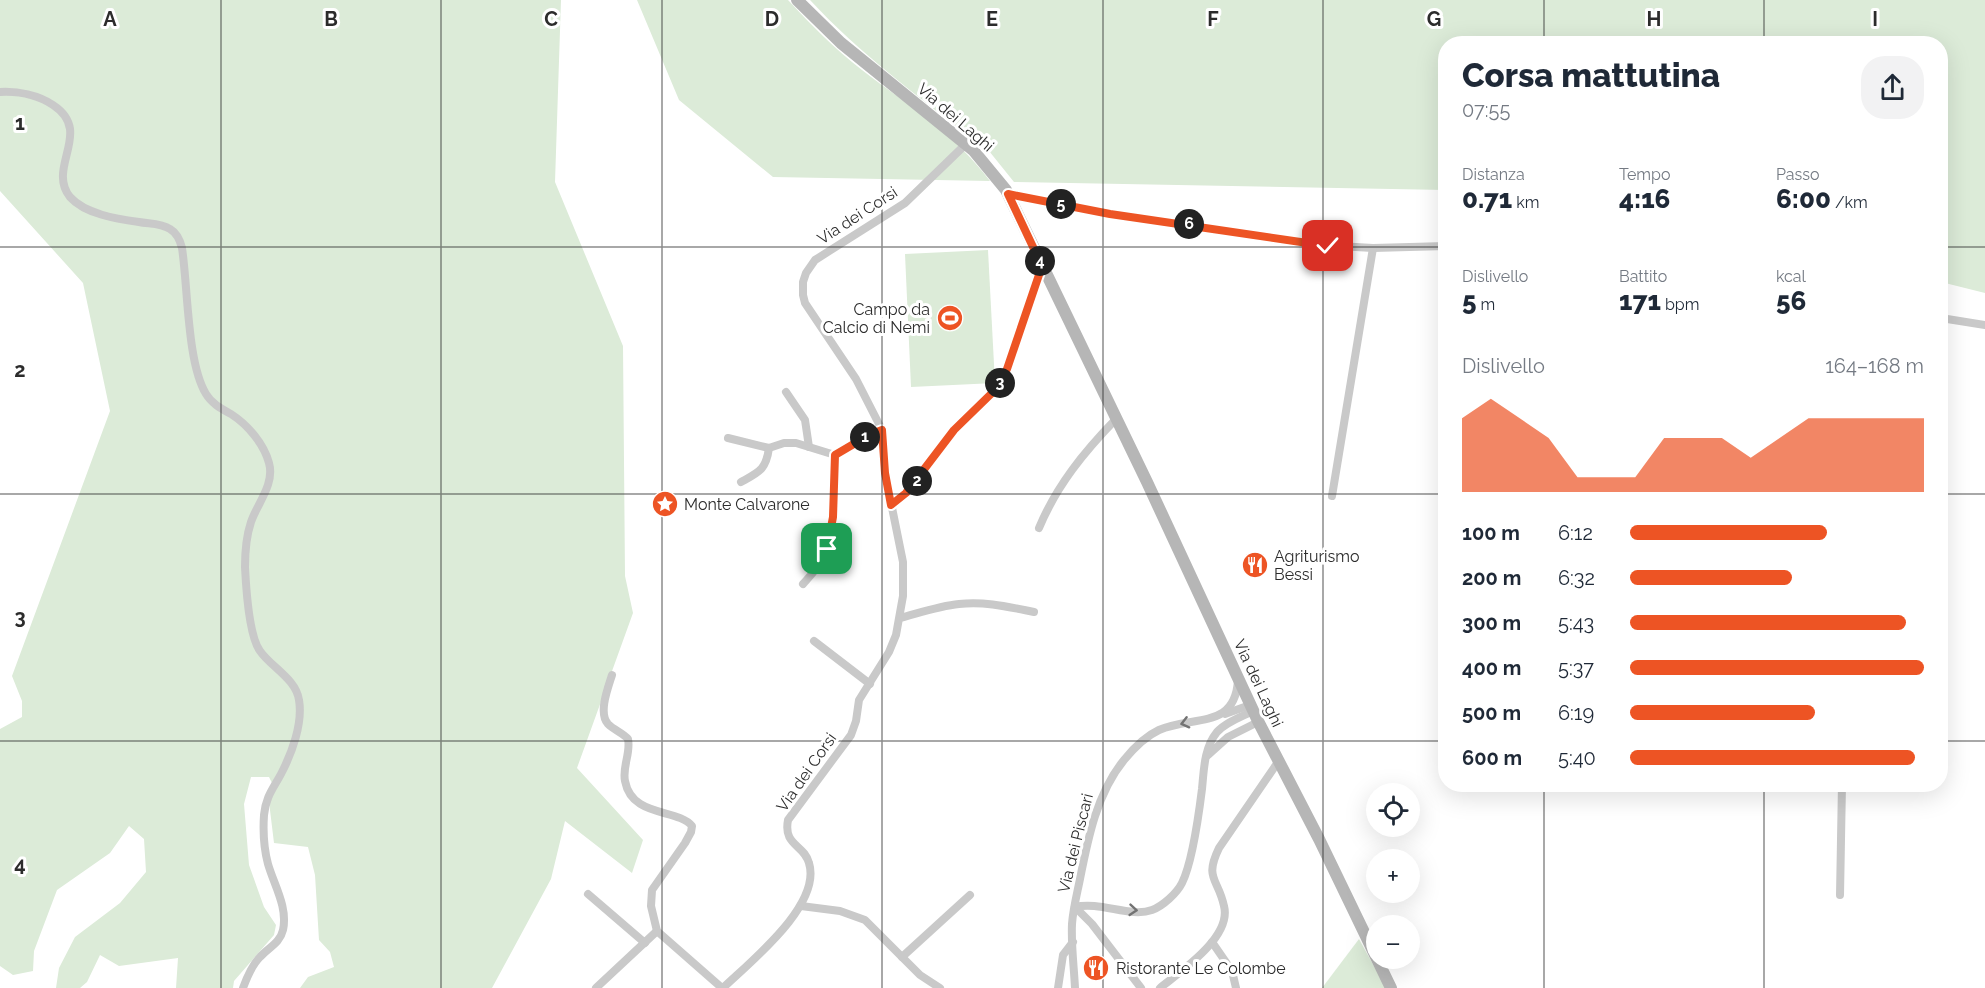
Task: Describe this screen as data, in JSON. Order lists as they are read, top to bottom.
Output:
{
  "streets": {
    "main road": ["Via dei Laghi"],
    "street": ["Via dei Corsi", "Via dei Piscari"]
  },
  "crossings": [
    ["Via dei Laghi", "Via dei Corsi"],
    ["Via dei Laghi", "Via dei Piscari"]
  ],
  "one_way": ["Via dei Piscari"],
  "places": {
    "sports": ["Campo da Calcio di Nemi"],
    "place": ["Monte Calvarone"],
    "restaurant": ["Agriturismo Bessi", "Ristorante Le Colombe"]
  },
  "page": {
    "heading": ["Corsa mattutina", "07:55"],
    "stats": [
      ["Distanza", "0.71 km"],
      ["Tempo", "4:16"],
      ["Passo", "6:00 /km"],
      ["Dislivello", "5 m"],
      ["Battito", "171 bpm"],
      ["kcal", "56"]
    ],
    "pins": [
      "5",
      "6",
      "4",
      "3",
      "1",
      "2"
    ],
    "chart": ["Dislivello", "164–168 m"],
    "list": [
      {
        "name": "100 m",
        "note": "6:12"
      },
      {
        "name": "200 m",
        "note": "6:32"
      },
      {
        "name": "300 m",
        "note": "5:43"
      },
      {
        "name": "400 m",
        "note": "5:37"
      },
      {
        "name": "500 m",
        "note": "6:19"
      },
      {
        "name": "600 m",
        "note": "5:40"
      }
    ],
    "map_buttons": ["+", "−"]
  },
  "grid": {
    "columns": [
      "A",
      "B",
      "C",
      "D",
      "E",
      "F",
      "G",
      "H",
      "I"
    ],
    "rows": [
      "1",
      "2",
      "3",
      "4"
    ]
  }
}
